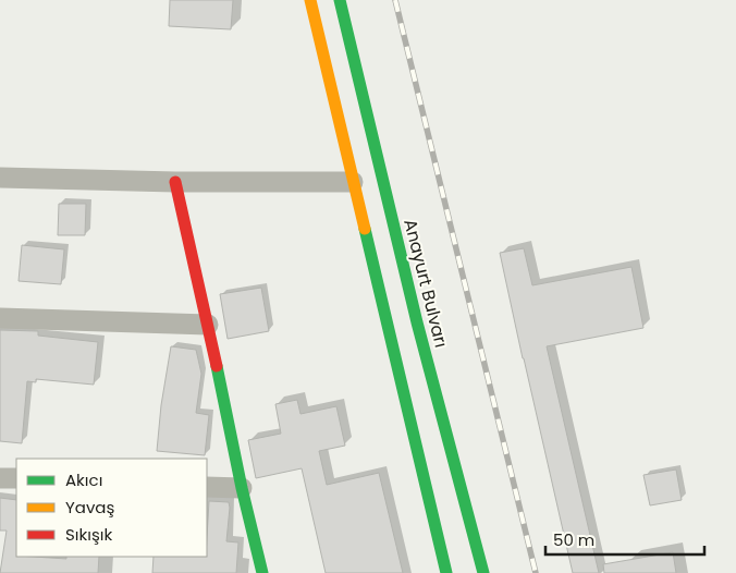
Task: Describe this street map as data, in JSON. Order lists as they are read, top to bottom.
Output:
{
  "streets": {
    "main road": ["Anayurt Bulvarı"]
  },
  "legend": ["Akıcı", "Yavaş", "Sıkışık"],
  "scale_bar": "50 m"
}
